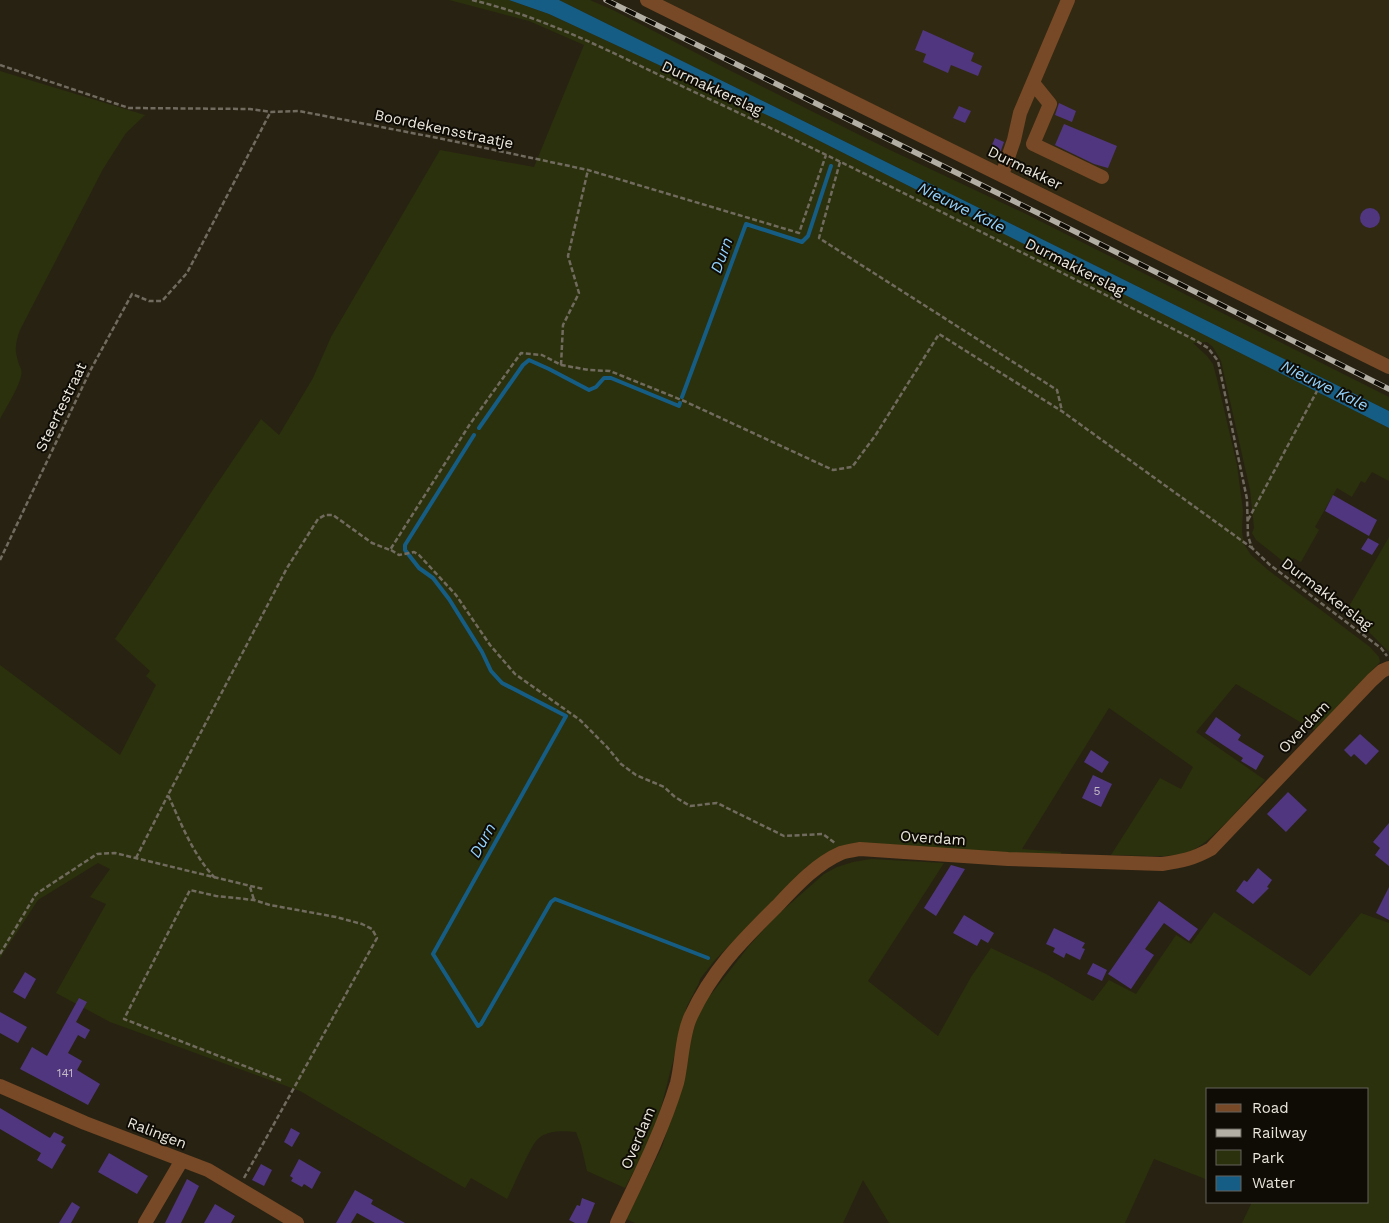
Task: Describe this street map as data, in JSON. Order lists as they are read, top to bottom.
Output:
{
  "streets": {
    "street": ["Durmakker", "Overdam", "Ralingen"],
    "path": ["Durmakkerslag", "Boordekensstraatje", "Steertestraat"]
  },
  "crossings": [
    ["Durmakkerslag", "Boordekensstraatje"],
    ["Boordekensstraatje", "Steertestraat"]
  ],
  "water": ["Nieuwe Kale", "Durn"],
  "house_numbers": ["5", "141"],
  "legend": [
    "Road",
    "Railway",
    "Park",
    "Water"
  ]
}
